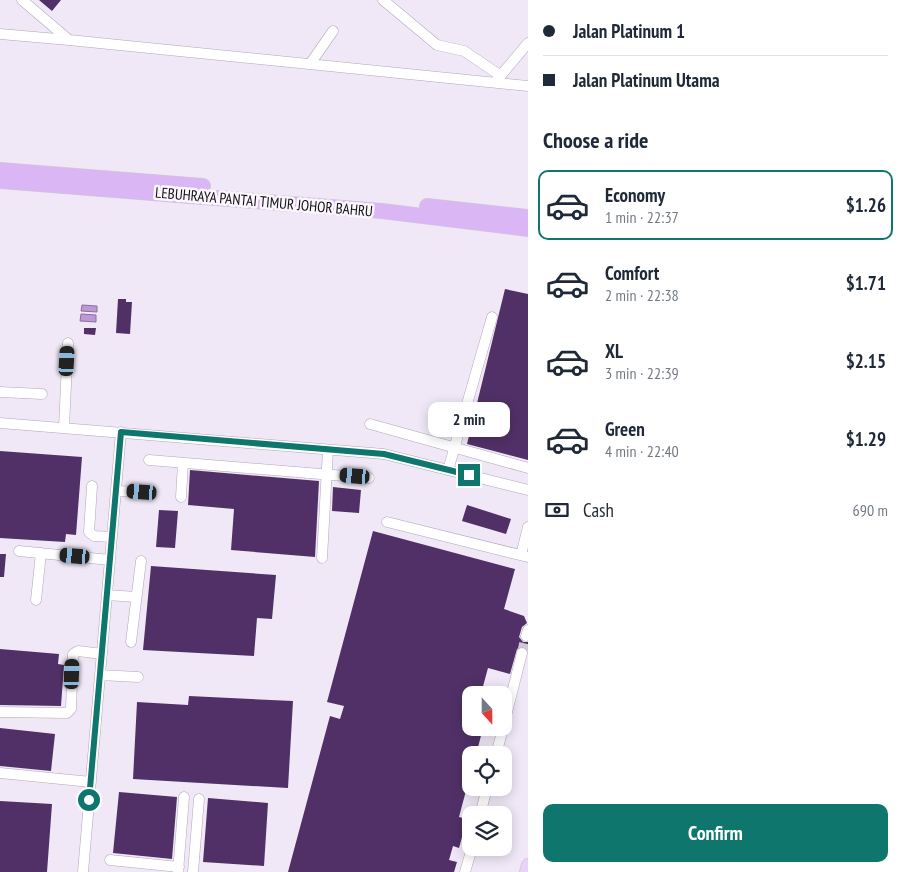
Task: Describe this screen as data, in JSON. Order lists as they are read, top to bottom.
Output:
{
  "streets": {
    "highway": ["LEBUHRAYA PANTAI TIMUR JOHOR BAHRU"]
  },
  "north": "bottom",
  "page": {
    "banner": ["Jalan Platinum 1", "Jalan Platinum Utama"],
    "heading": "Choose a ride",
    "list": [
      {
        "name": "Economy",
        "note": "1 min · 22:37",
        "value": "$1.26"
      },
      {
        "name": "Comfort",
        "note": "2 min · 22:38",
        "value": "$1.71"
      },
      {
        "name": "XL",
        "note": "3 min · 22:39",
        "value": "$2.15"
      },
      {
        "name": "Green",
        "note": "4 min · 22:40",
        "value": "$1.29"
      }
    ],
    "bubble": "2 min",
    "pay": ["Cash", "690 m"],
    "buttons": "Confirm"
  }
}
